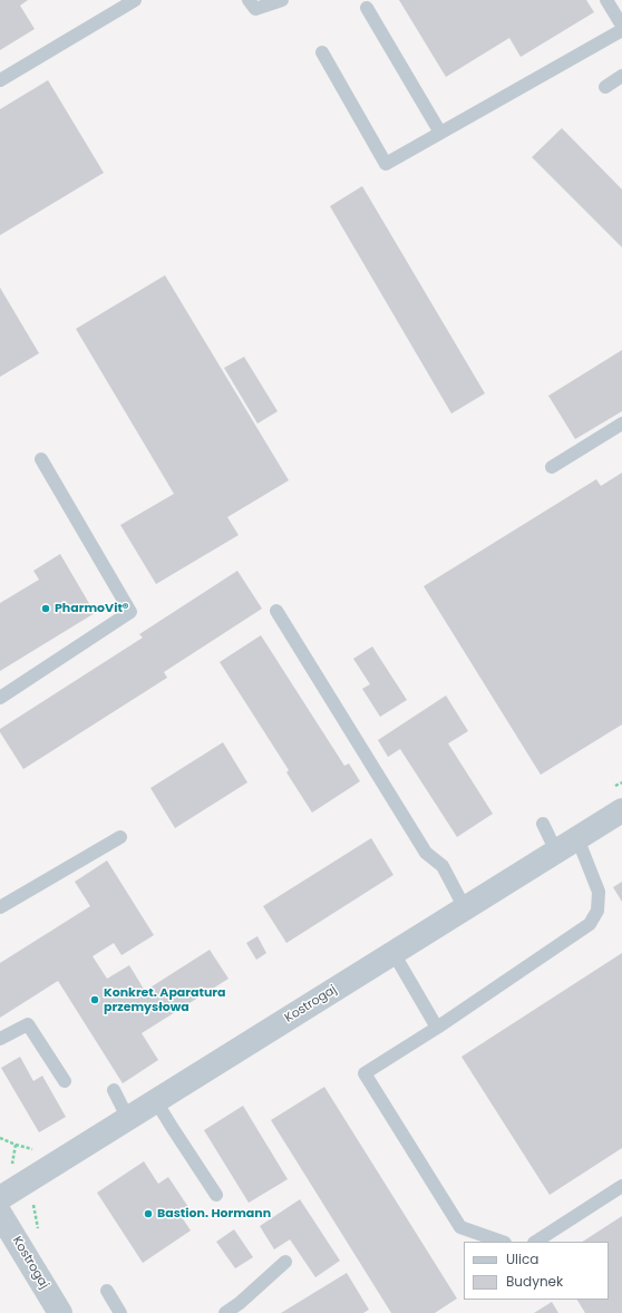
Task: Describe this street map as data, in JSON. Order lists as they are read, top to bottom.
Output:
{
  "streets": {
    "street": ["Kostrogaj"]
  },
  "places": ["PharmoVit®", "Konkret. Aparatura przemysłowa", "Bastion. Hormann"],
  "legend": ["Ulica", "Budynek"]
}
